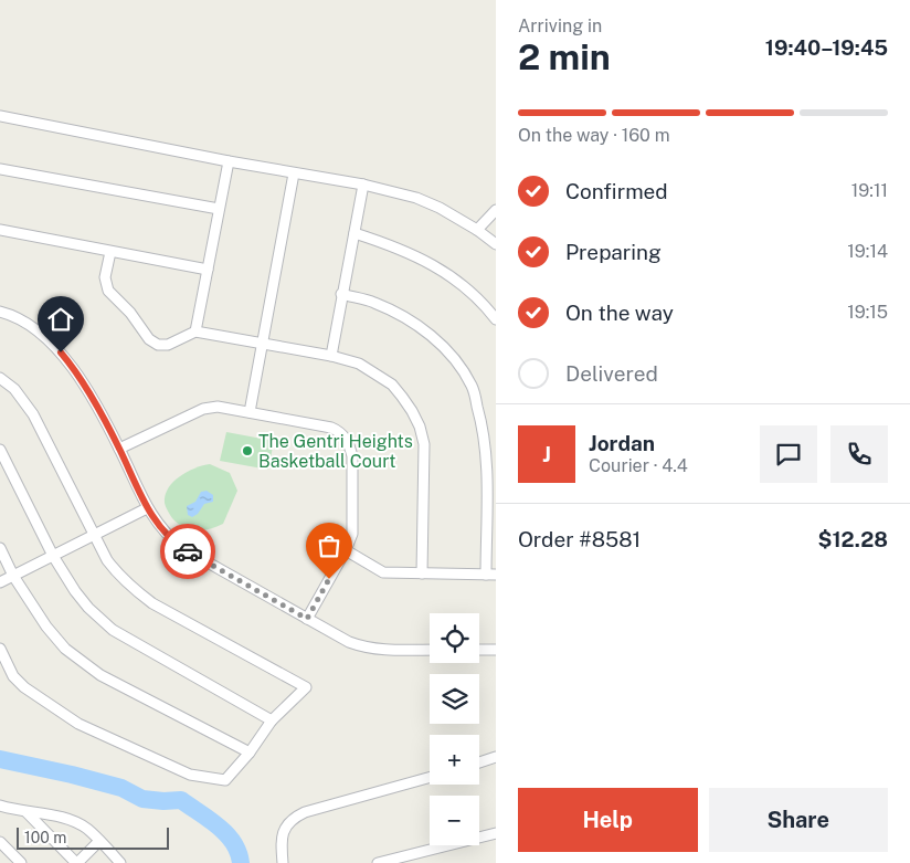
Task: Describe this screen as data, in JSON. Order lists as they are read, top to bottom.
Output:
{
  "places": ["The Gentri Heights Basketball Court"],
  "scale_bar": "100 m",
  "page": {
    "heading": ["2 min", "Arriving in", "19:40–19:45"],
    "panel": [
      "Jordan",
      "Courier · 4.4",
      "Order #8581",
      "$12.28"
    ],
    "bar": "On the way · 160 m",
    "list": [
      ["Confirmed", "19:11"],
      ["Preparing", "19:14"],
      ["On the way", "19:15"],
      "Delivered"
    ],
    "round": "J",
    "map_buttons": ["+", "−"],
    "buttons": ["Help", "Share"],
    "scale": "100 m"
  }
}
